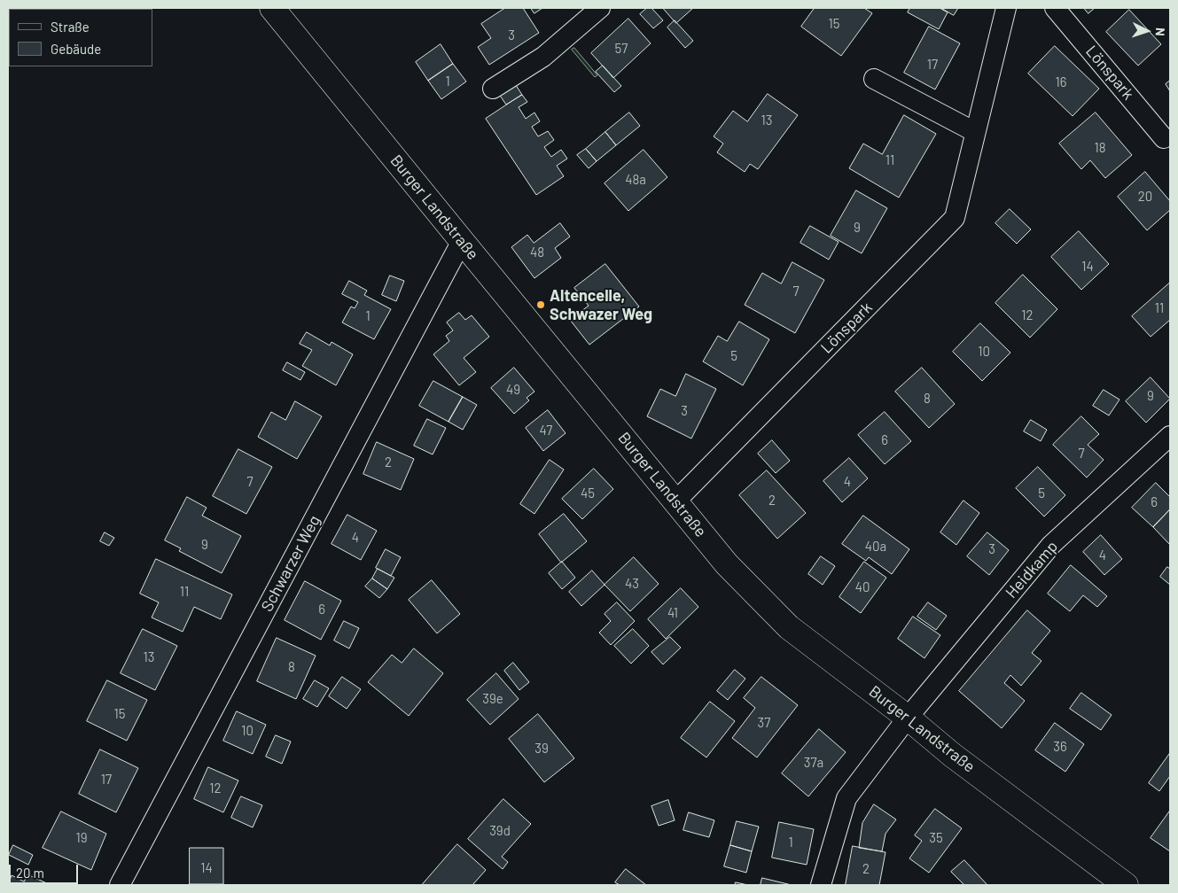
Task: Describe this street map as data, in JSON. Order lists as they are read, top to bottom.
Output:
{
  "streets": {
    "street": [
      "Lönspark",
      "Burger Landstraße",
      "Schwarzer Weg",
      "Heidkamp"
    ]
  },
  "crossings": [
    ["Lönspark", "Burger Landstraße"],
    ["Burger Landstraße", "Schwarzer Weg"],
    ["Burger Landstraße", "Heidkamp"]
  ],
  "places": ["Altencelle, Schwazer Weg"],
  "house_numbers": [
    "15",
    "3",
    "57",
    "17",
    "1",
    "16",
    "13",
    "18",
    "11",
    "48a",
    "20",
    "9",
    "48",
    "14",
    "7",
    "11",
    "12",
    "1",
    "10",
    "5",
    "49",
    "9",
    "8",
    "3",
    "47",
    "6",
    "7",
    "2",
    "7",
    "4",
    "45",
    "5",
    "2",
    "6",
    "4",
    "9",
    "40a",
    "3",
    "4",
    "43",
    "40",
    "11",
    "6",
    "41",
    "13",
    "8",
    "39e",
    "15",
    "37",
    "10",
    "36",
    "39",
    "37a",
    "17",
    "12",
    "39d",
    "19",
    "35",
    "1",
    "14",
    "2"
  ],
  "legend": ["Straße", "Gebäude"],
  "scale_bar": "20 m",
  "north": "right"
}
